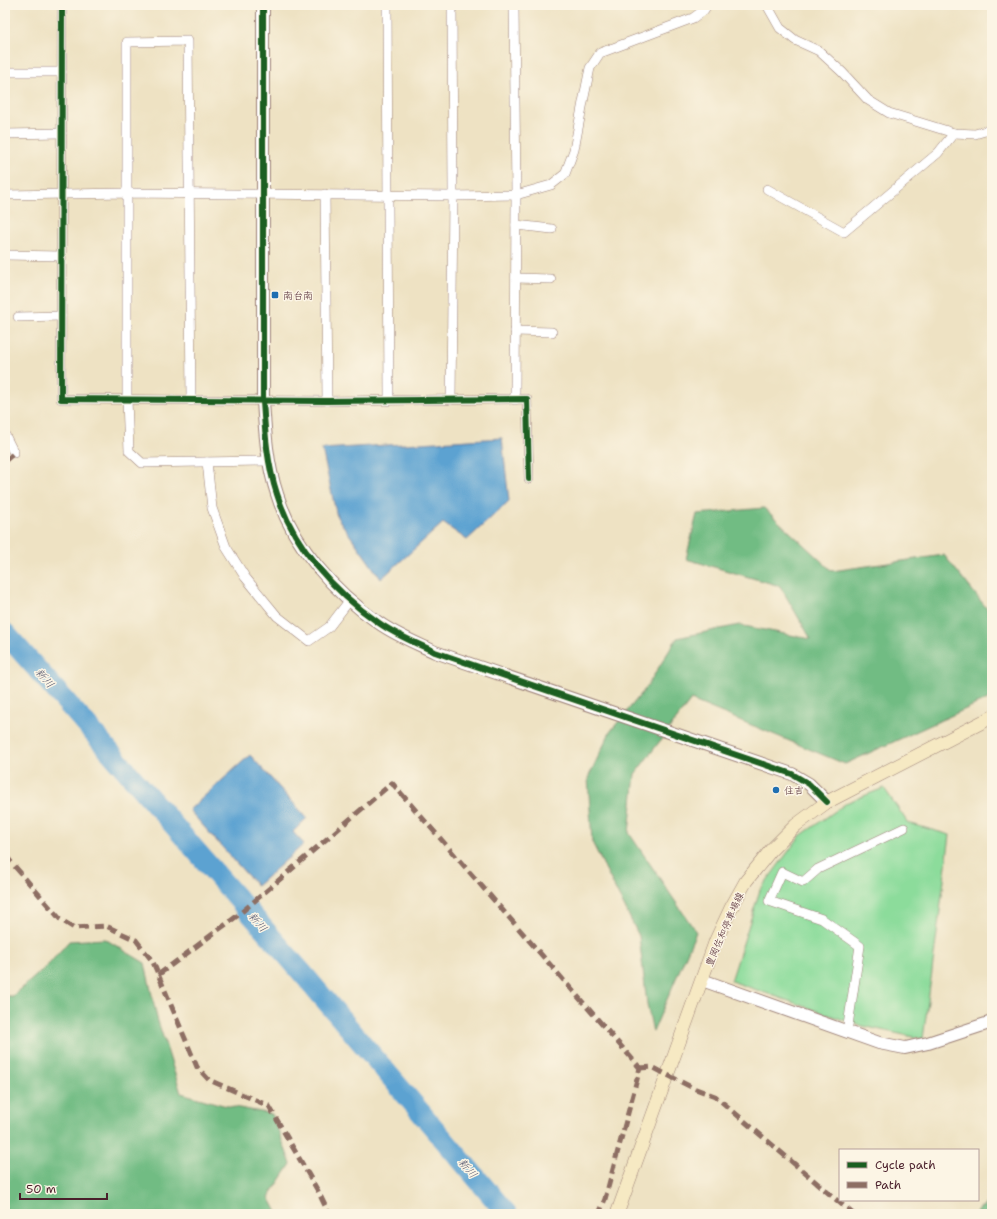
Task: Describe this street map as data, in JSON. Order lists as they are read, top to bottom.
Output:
{
  "streets": {
    "main road": ["豊岡佐和停車場線"]
  },
  "water": ["新川"],
  "places": {
    "transit": ["南台南"],
    "other": ["住吉"]
  },
  "legend": ["Cycle path", "Path"],
  "scale_bar": "50 m"
}
